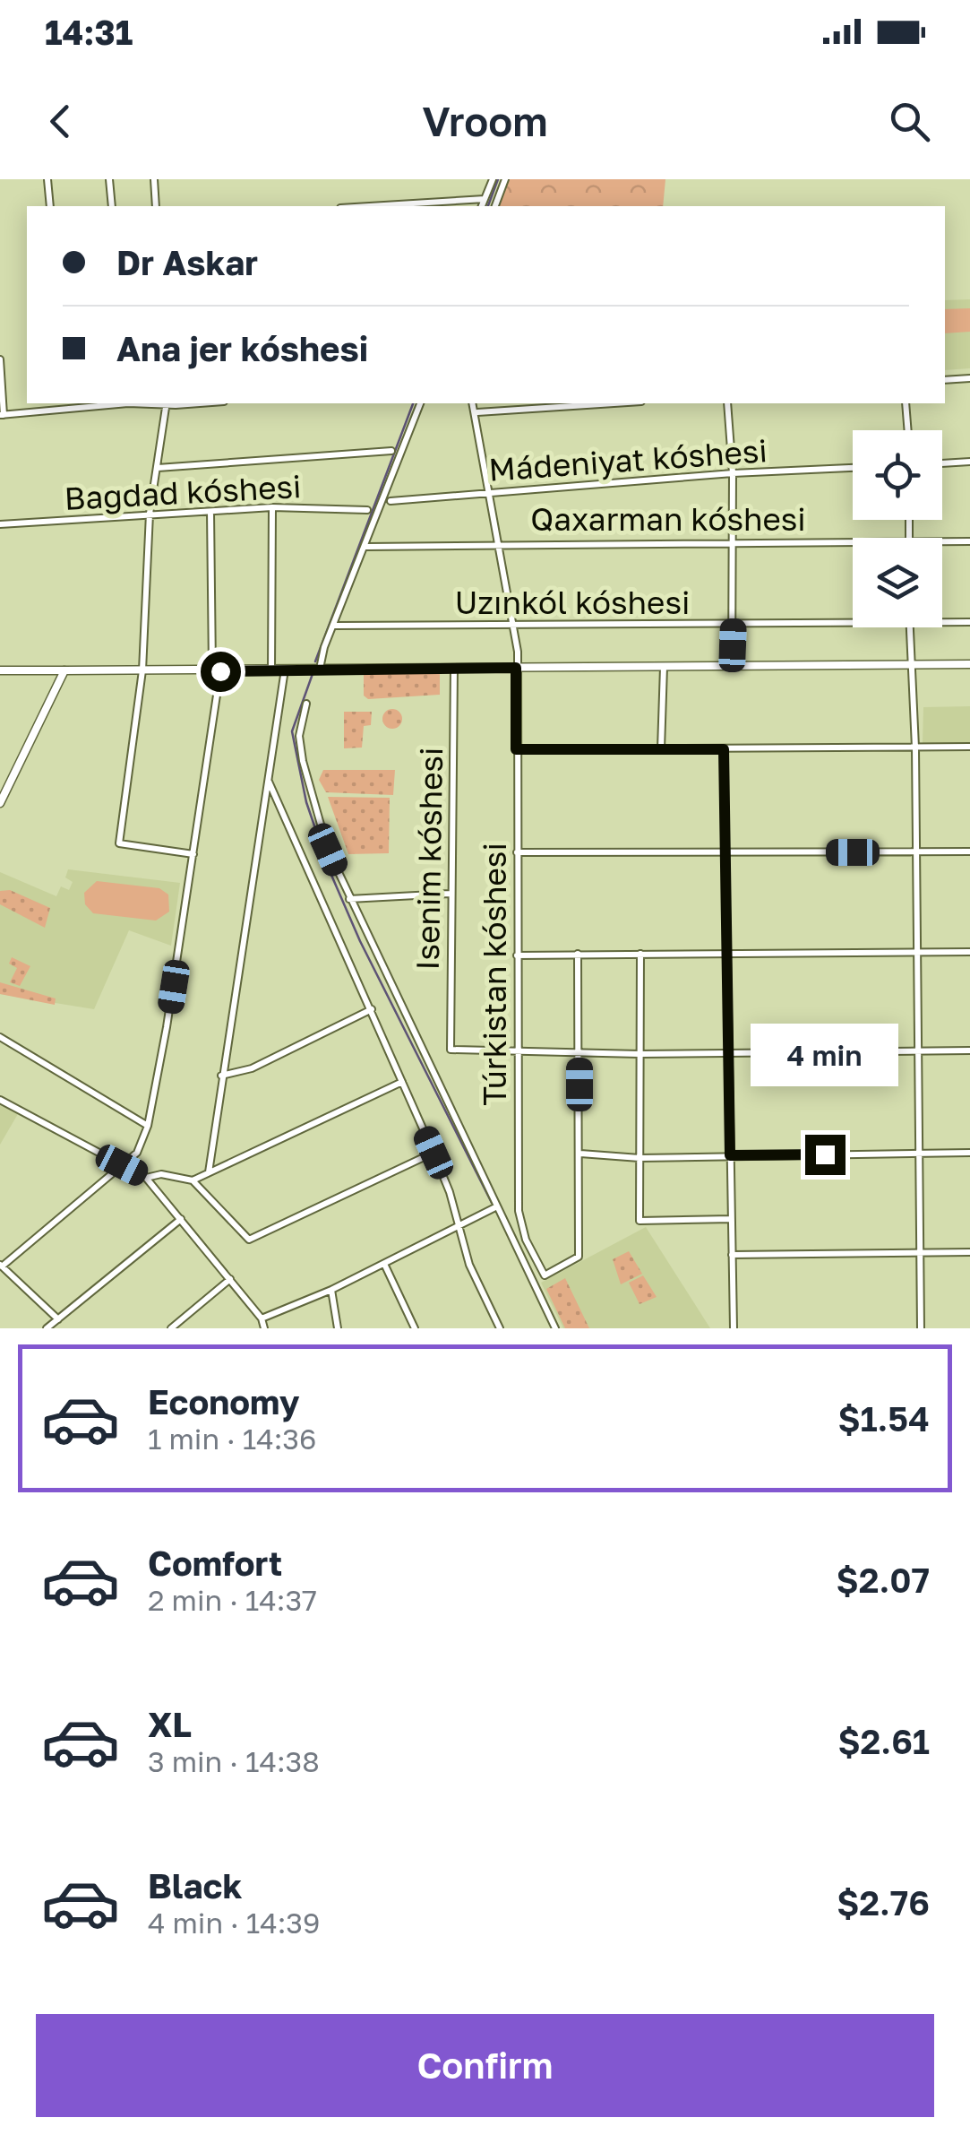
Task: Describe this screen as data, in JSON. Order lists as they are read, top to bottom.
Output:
{
  "streets": {
    "street": [
      "Mádeniyat kóshesi",
      "Bagdad kóshesi",
      "Qaxarman kóshesi",
      "Uzınkól kóshesi",
      "Isenim kóshesi",
      "Túrkistan kóshesi"
    ]
  },
  "crossings": [
    ["Mádeniyat kóshesi", "Túrkistan kóshesi"],
    ["Qaxarman kóshesi", "Túrkistan kóshesi"],
    ["Uzınkól kóshesi", "Túrkistan kóshesi"],
    ["Isenim kóshesi", "Túrkistan kóshesi"]
  ],
  "page": {
    "status": "14:31",
    "header": "Vroom",
    "banner": ["Dr Askar", "Ana jer kóshesi"],
    "bubble": "4 min",
    "list": [
      {
        "name": "Economy",
        "note": "1 min · 14:36",
        "value": "$1.54"
      },
      {
        "name": "Comfort",
        "note": "2 min · 14:37",
        "value": "$2.07"
      },
      {
        "name": "XL",
        "note": "3 min · 14:38",
        "value": "$2.61"
      },
      {
        "name": "Black",
        "note": "4 min · 14:39",
        "value": "$2.76"
      }
    ],
    "buttons": "Confirm"
  }
}
